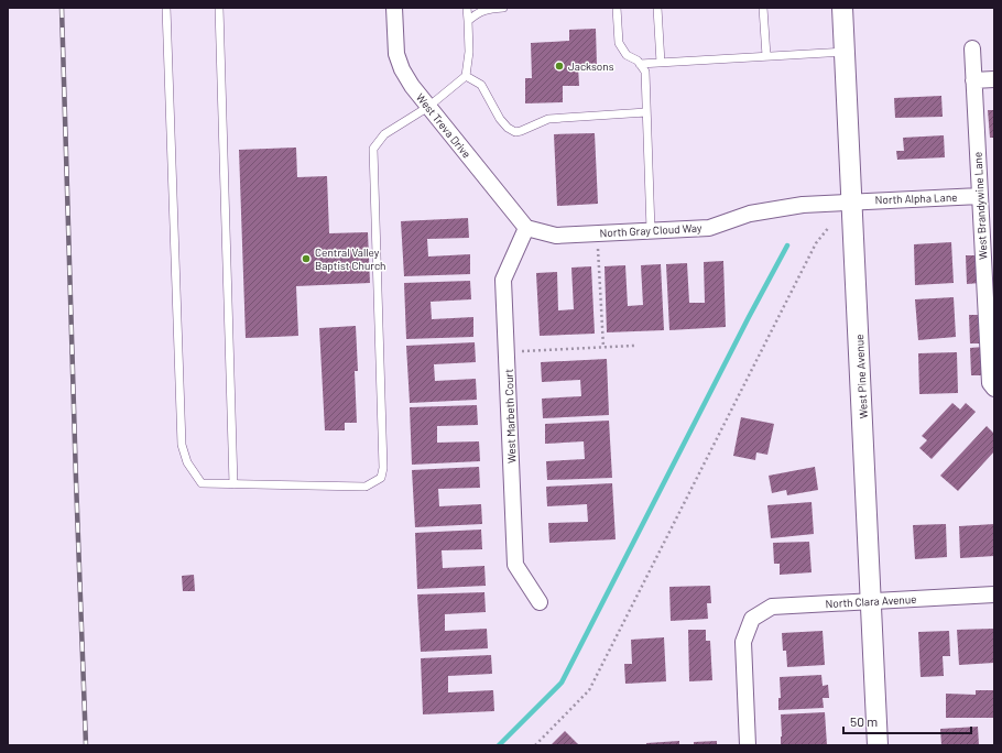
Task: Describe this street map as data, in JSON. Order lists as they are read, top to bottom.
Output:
{
  "streets": {
    "street": [
      "West Treva Drive",
      "North Alpha Lane",
      "West Brandywine Lane",
      "North Gray Cloud Way",
      "West Pine Avenue",
      "West Marbeth Court",
      "North Clara Avenue"
    ]
  },
  "crossings": [
    ["West Treva Drive", "North Gray Cloud Way"],
    ["West Treva Drive", "West Marbeth Court"],
    ["North Alpha Lane", "West Brandywine Lane"],
    ["North Alpha Lane", "North Gray Cloud Way"],
    ["North Alpha Lane", "West Pine Avenue"],
    ["North Gray Cloud Way", "West Pine Avenue"],
    ["North Gray Cloud Way", "West Marbeth Court"],
    ["West Pine Avenue", "North Clara Avenue"]
  ],
  "places": ["Jacksons", "Central Valley Baptist Church"],
  "scale_bar": "50 m"
}
